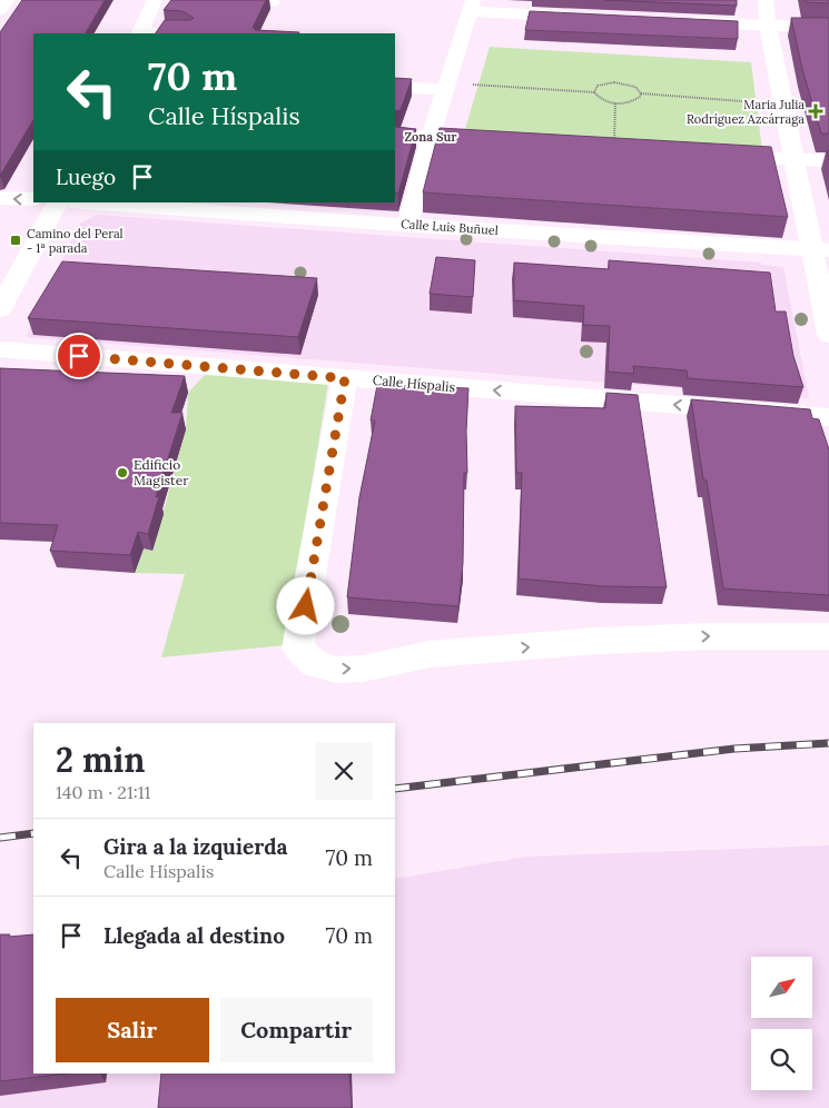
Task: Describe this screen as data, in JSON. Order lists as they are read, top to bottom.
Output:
{
  "streets": {
    "street": ["Calle Luis Buñuel", "Calle Híspalis"]
  },
  "districts": ["Zona Sur"],
  "places": {
    "health": ["Maria Julia Rodríguez Azcárraga"],
    "transit": ["Camino del Peral - 1ª parada"],
    "other": ["Edificio Magister"]
  },
  "north": "top right",
  "page": {
    "turn": ["70 m", "Calle Híspalis"],
    "then": "Luego",
    "heading": ["2 min", "140 m · 21:11"],
    "list": [
      {
        "name": "Gira a la izquierda",
        "note": "Calle Híspalis",
        "value": "70 m"
      },
      {
        "name": "Llegada al destino",
        "value": "70 m"
      }
    ],
    "buttons": ["Salir", "Compartir"]
  }
}
